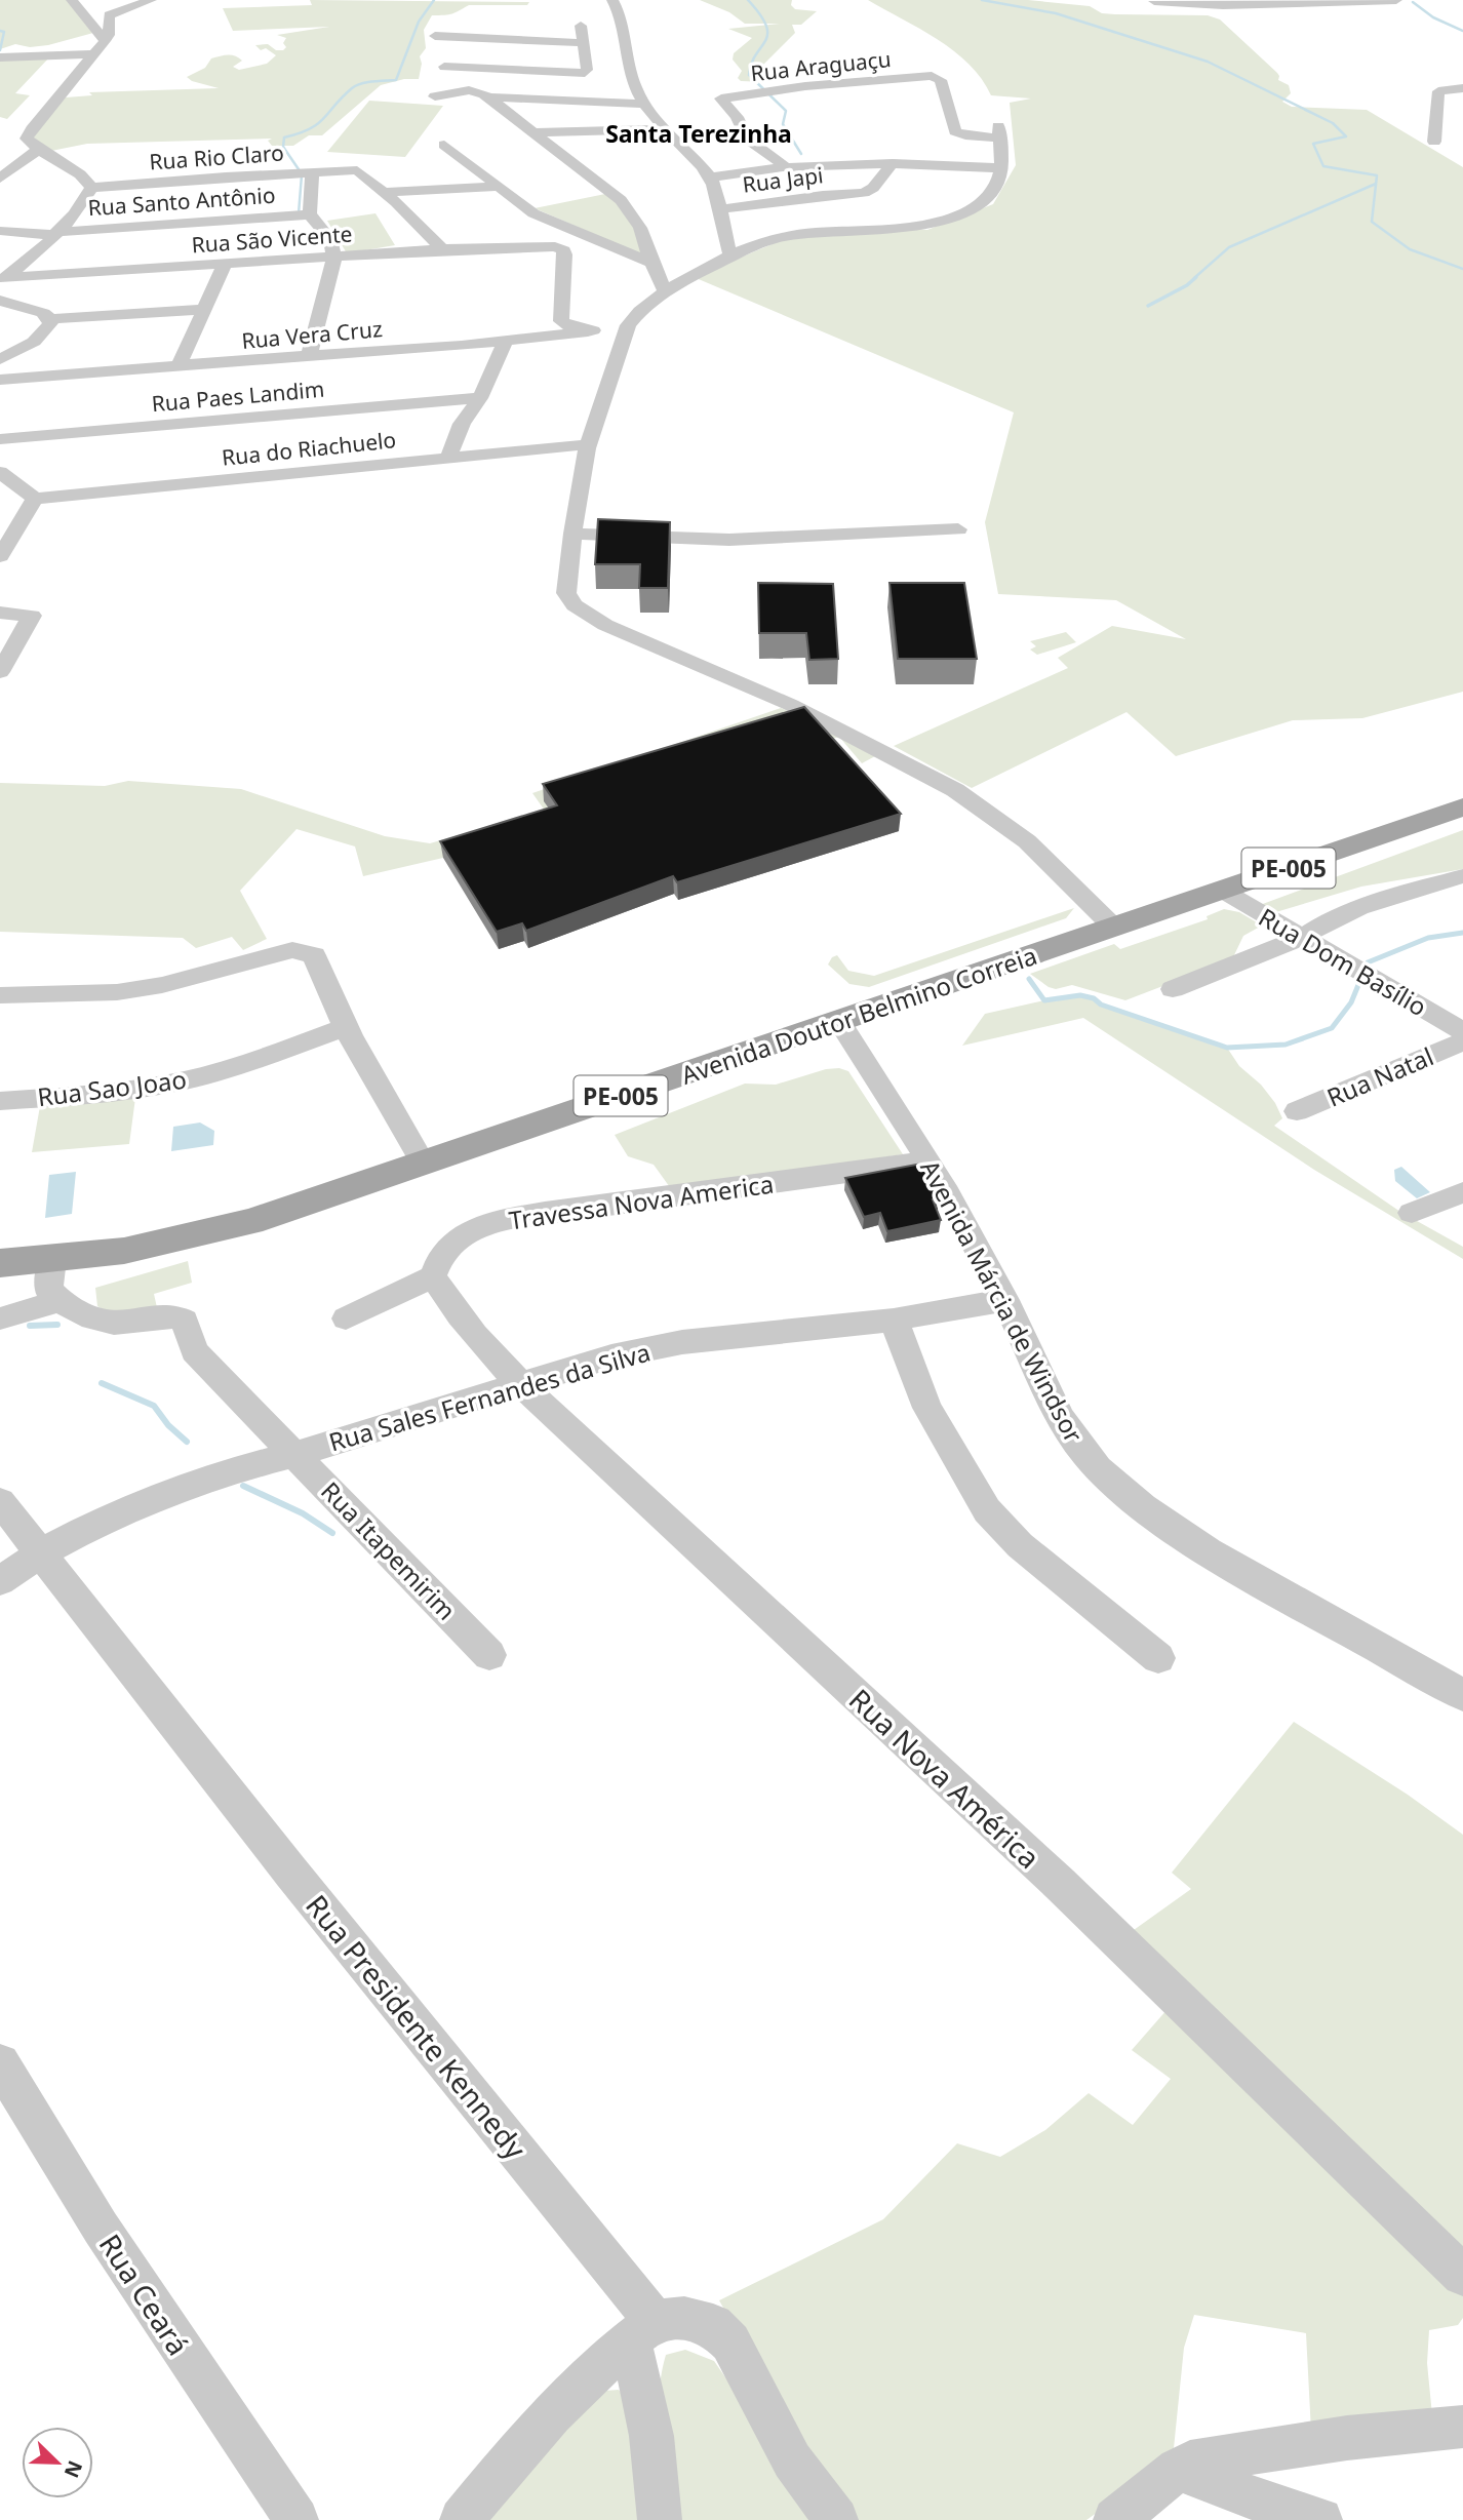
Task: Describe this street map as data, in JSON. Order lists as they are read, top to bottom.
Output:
{
  "streets": {
    "main road": ["PE-005", "Avenida Doutor Belmino Correia"],
    "street": [
      "Rua Araguaçu",
      "Rua Rio Claro",
      "Rua Japi",
      "Rua Santo Antônio",
      "Rua São Vicente",
      "Rua Vera Cruz",
      "Rua Paes Landim",
      "Rua do Riachuelo",
      "Rua Dom Basílio",
      "Rua Natal",
      "Rua Sao Joao",
      "Travessa Nova America",
      "Avenida Márcia de Windsor",
      "Rua Sales Fernandes da Silva",
      "Rua Itapemirim",
      "Rua Nova América",
      "Rua Presidente Kennedy",
      "Rua Ceará"
    ]
  },
  "crossings": [
    ["Rua São Vicente", "Rua Vera Cruz"],
    ["Rua Dom Basílio", "Avenida Doutor Belmino Correia"],
    ["Avenida Doutor Belmino Correia", "Avenida Márcia de Windsor"],
    ["Travessa Nova America", "Avenida Márcia de Windsor"],
    ["Travessa Nova America", "Rua Nova América"],
    ["Avenida Márcia de Windsor", "Rua Sales Fernandes da Silva"],
    ["Rua Sales Fernandes da Silva", "Rua Itapemirim"],
    ["Rua Sales Fernandes da Silva", "Rua Nova América"],
    ["Rua Sales Fernandes da Silva", "Rua Presidente Kennedy"]
  ],
  "districts": ["Santa Terezinha"],
  "north": "bottom right"
}
